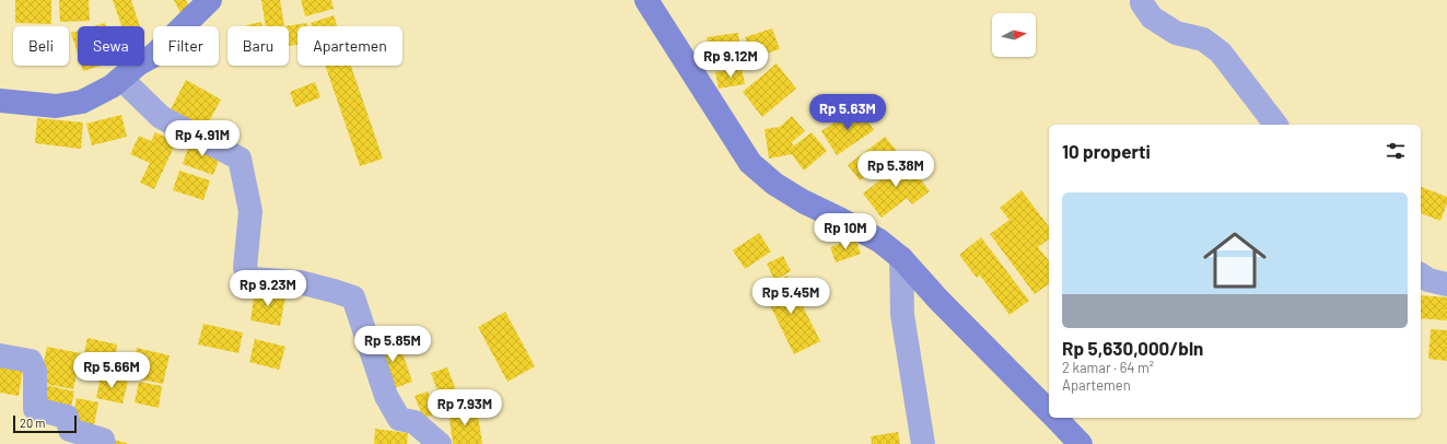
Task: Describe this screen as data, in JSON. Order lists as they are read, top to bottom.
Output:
{
  "scale_bar": "20 m",
  "north": "right",
  "page": {
    "chip": [
      "Beli",
      "Sewa",
      "Filter",
      "Baru",
      "Apartemen"
    ],
    "price": [
      "Rp 9.12M",
      "Rp 5.63M",
      "Rp 4.91M",
      "Rp 5.38M",
      "Rp 10M",
      "Rp 9.23M",
      "Rp 5.45M",
      "Rp 5.85M",
      "Rp 5.66M",
      "Rp 7.93M"
    ],
    "heading": "10 properti",
    "list": [
      {
        "name": "Rp 5,630,000/bln",
        "note": "2 kamar · 64 m² · Apartemen"
      }
    ],
    "scale": "20 m"
  }
}
